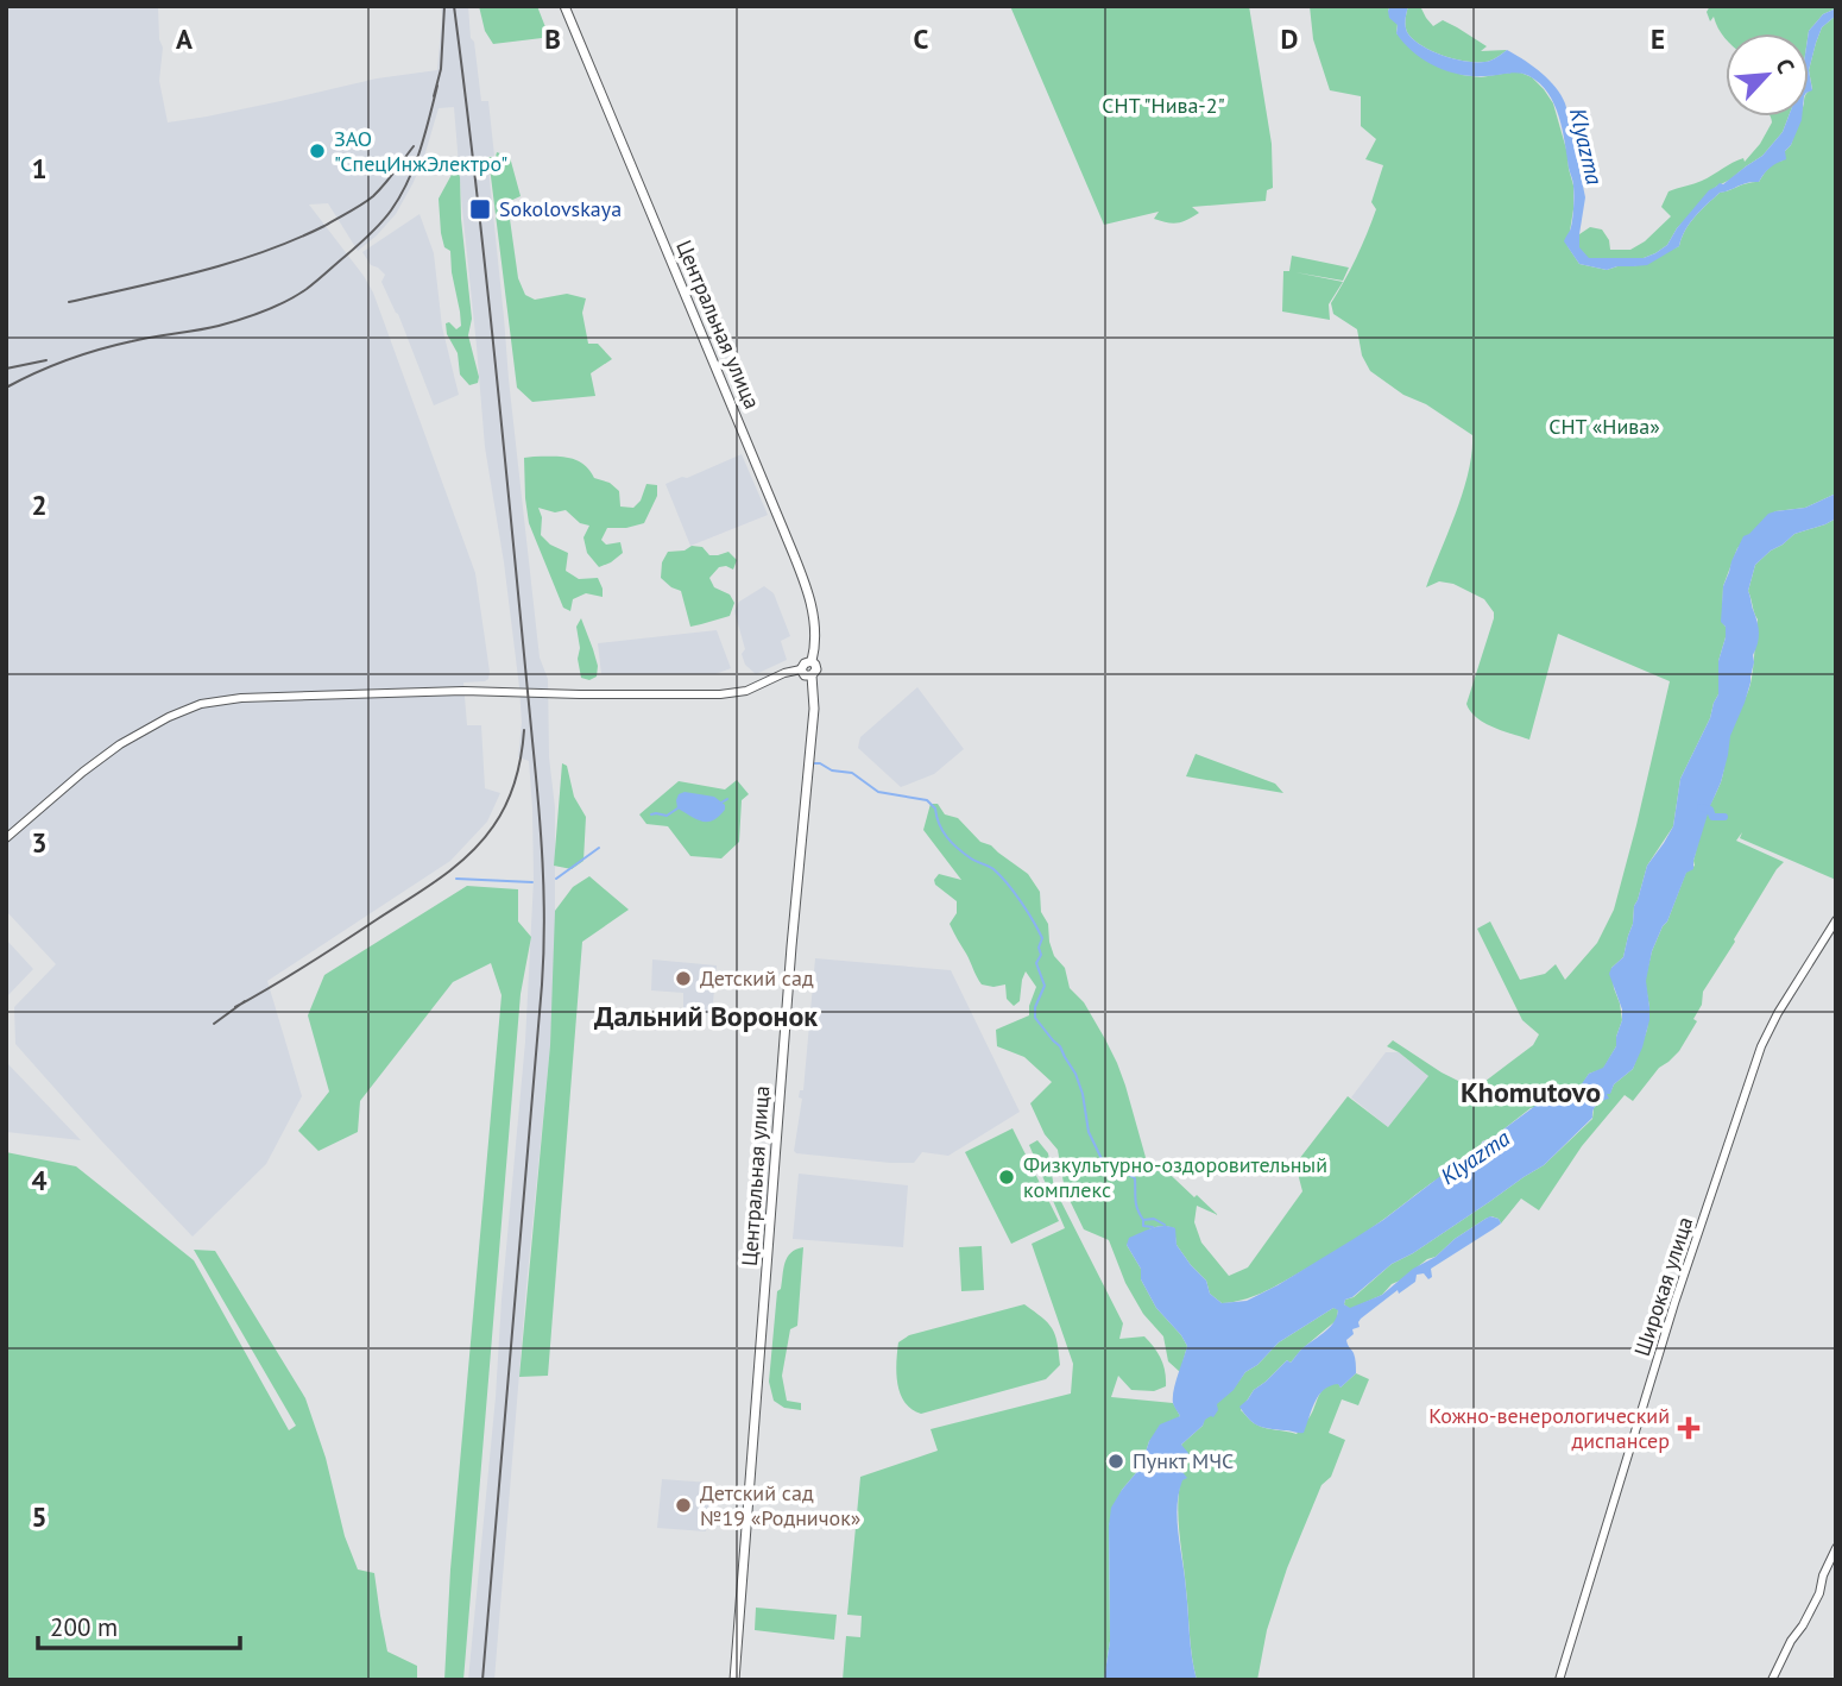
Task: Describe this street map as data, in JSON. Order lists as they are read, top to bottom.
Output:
{
  "streets": {
    "main road": ["Центральная улица"],
    "street": ["Широкая улица"]
  },
  "districts": ["Дальний Воронок", "Khomutovo"],
  "water": ["Klyazma"],
  "parks": ["СНТ \"Нива-2\"", "СНТ «Нива»"],
  "places": {
    "other": [
      "ЗАО \"СпецИнжЭлектро\"",
      "Детский сад",
      "Физкультурно-оздоровительный комплекс",
      "Пункт МЧС",
      "Детский сад №19 «Родничок»"
    ],
    "transit": ["Sokolovskaya"],
    "health": ["Кожно-венерологический диспансер"]
  },
  "scale_bar": "200 m",
  "north": "top right",
  "grid": {
    "columns": [
      "A",
      "B",
      "C",
      "D",
      "E"
    ],
    "rows": [
      "1",
      "2",
      "3",
      "4",
      "5"
    ]
  }
}
